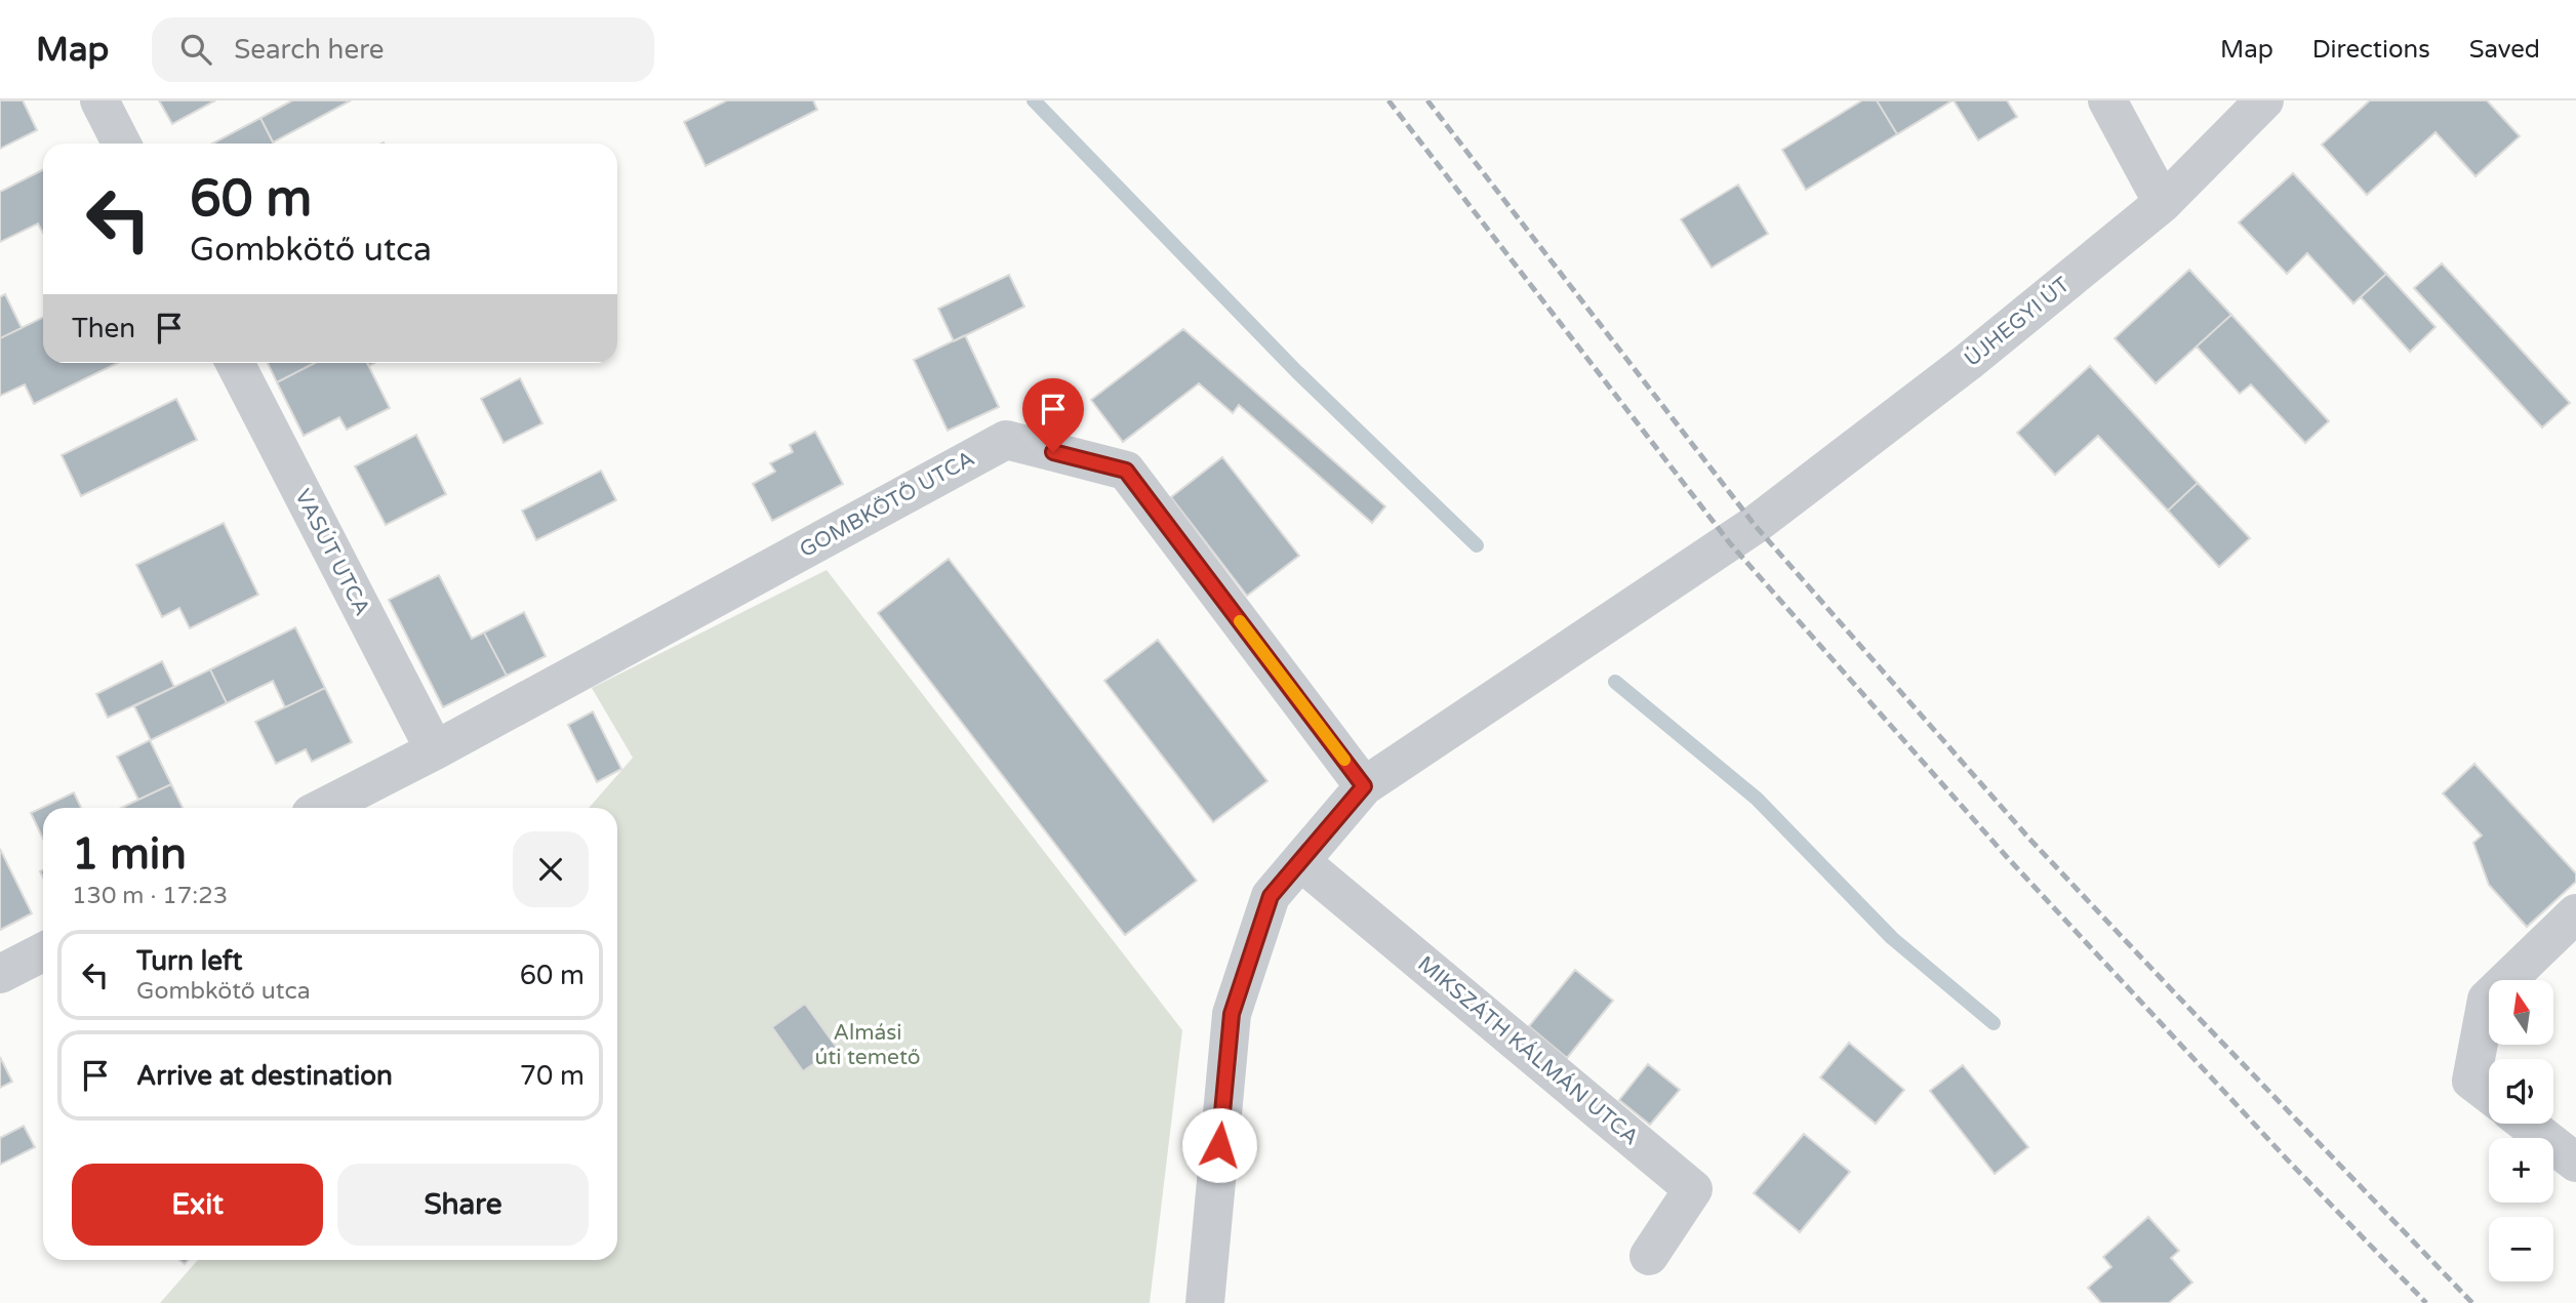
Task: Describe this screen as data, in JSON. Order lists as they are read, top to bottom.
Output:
{
  "streets": {
    "street": [
      "ÚJHEGYI ÚT",
      "GOMBKÖTŐ UTCA",
      "VASÚT UTCA",
      "MIKSZÁTH KÁLMÁN UTCA"
    ]
  },
  "crossings": [
    ["ÚJHEGYI ÚT", "GOMBKÖTŐ UTCA"],
    ["GOMBKÖTŐ UTCA", "VASÚT UTCA"]
  ],
  "parks": ["Almási úti temető"],
  "north": "top",
  "page": {
    "header": "Map",
    "search": "Search here",
    "nav": ["Map", "Directions", "Saved"],
    "turn": ["60 m", "Gombkötő utca"],
    "then": "Then",
    "heading": ["1 min", "130 m · 17:23"],
    "list": [
      {
        "name": "Turn left",
        "note": "Gombkötő utca",
        "value": "60 m"
      },
      {
        "name": "Arrive at destination",
        "value": "70 m"
      }
    ],
    "map_buttons": ["+", "−"],
    "buttons": ["Exit", "Share"]
  }
}
